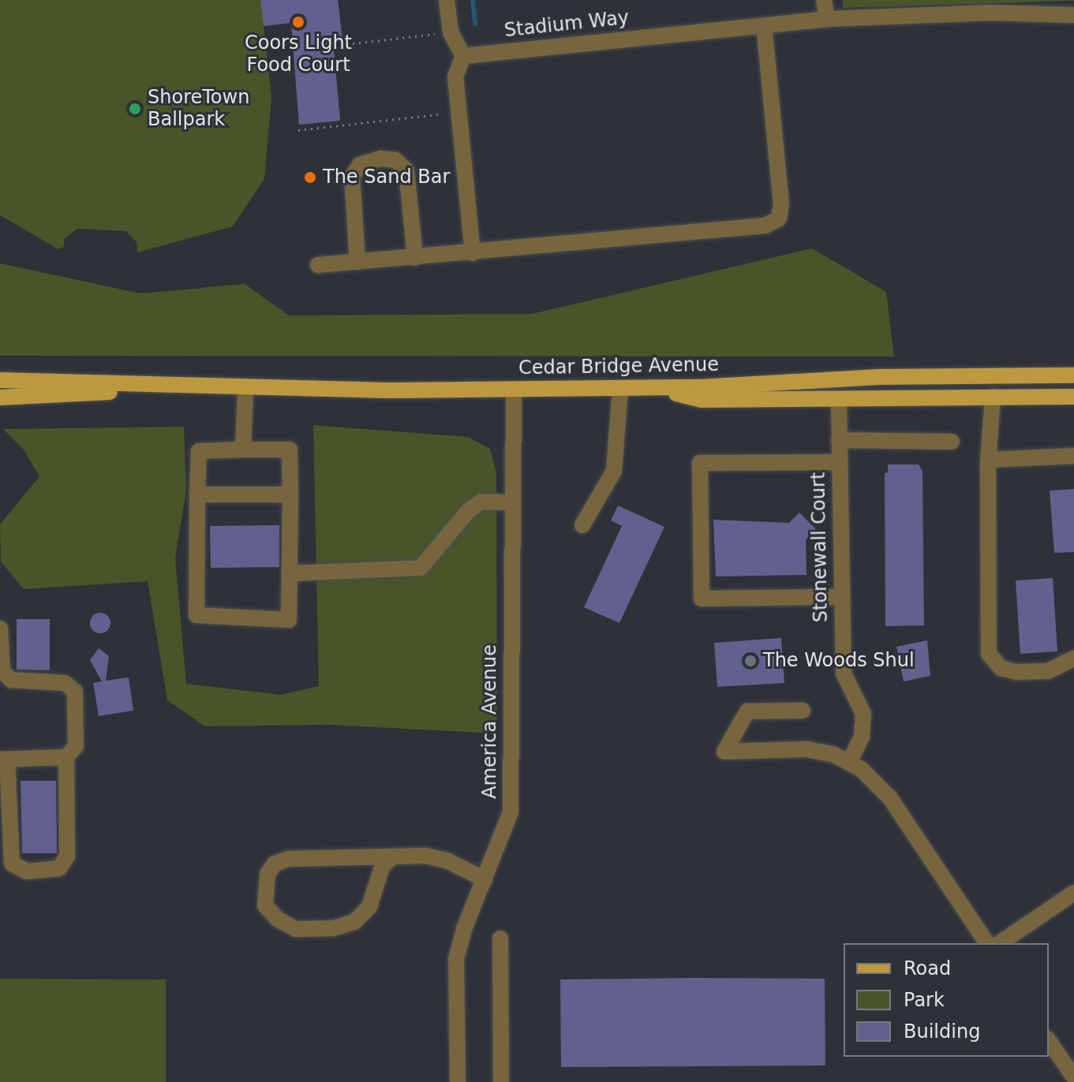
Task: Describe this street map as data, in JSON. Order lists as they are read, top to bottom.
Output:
{
  "streets": {
    "main road": ["Cedar Bridge Avenue"],
    "street": ["Stadium Way", "Stonewall Court", "America Avenue"]
  },
  "crossings": [
    ["Cedar Bridge Avenue", "America Avenue"]
  ],
  "places": [
    "Coors Light Food Court",
    "ShoreTown Ballpark",
    "The Sand Bar",
    "The Woods Shul"
  ],
  "legend": ["Road", "Park", "Building"]
}
